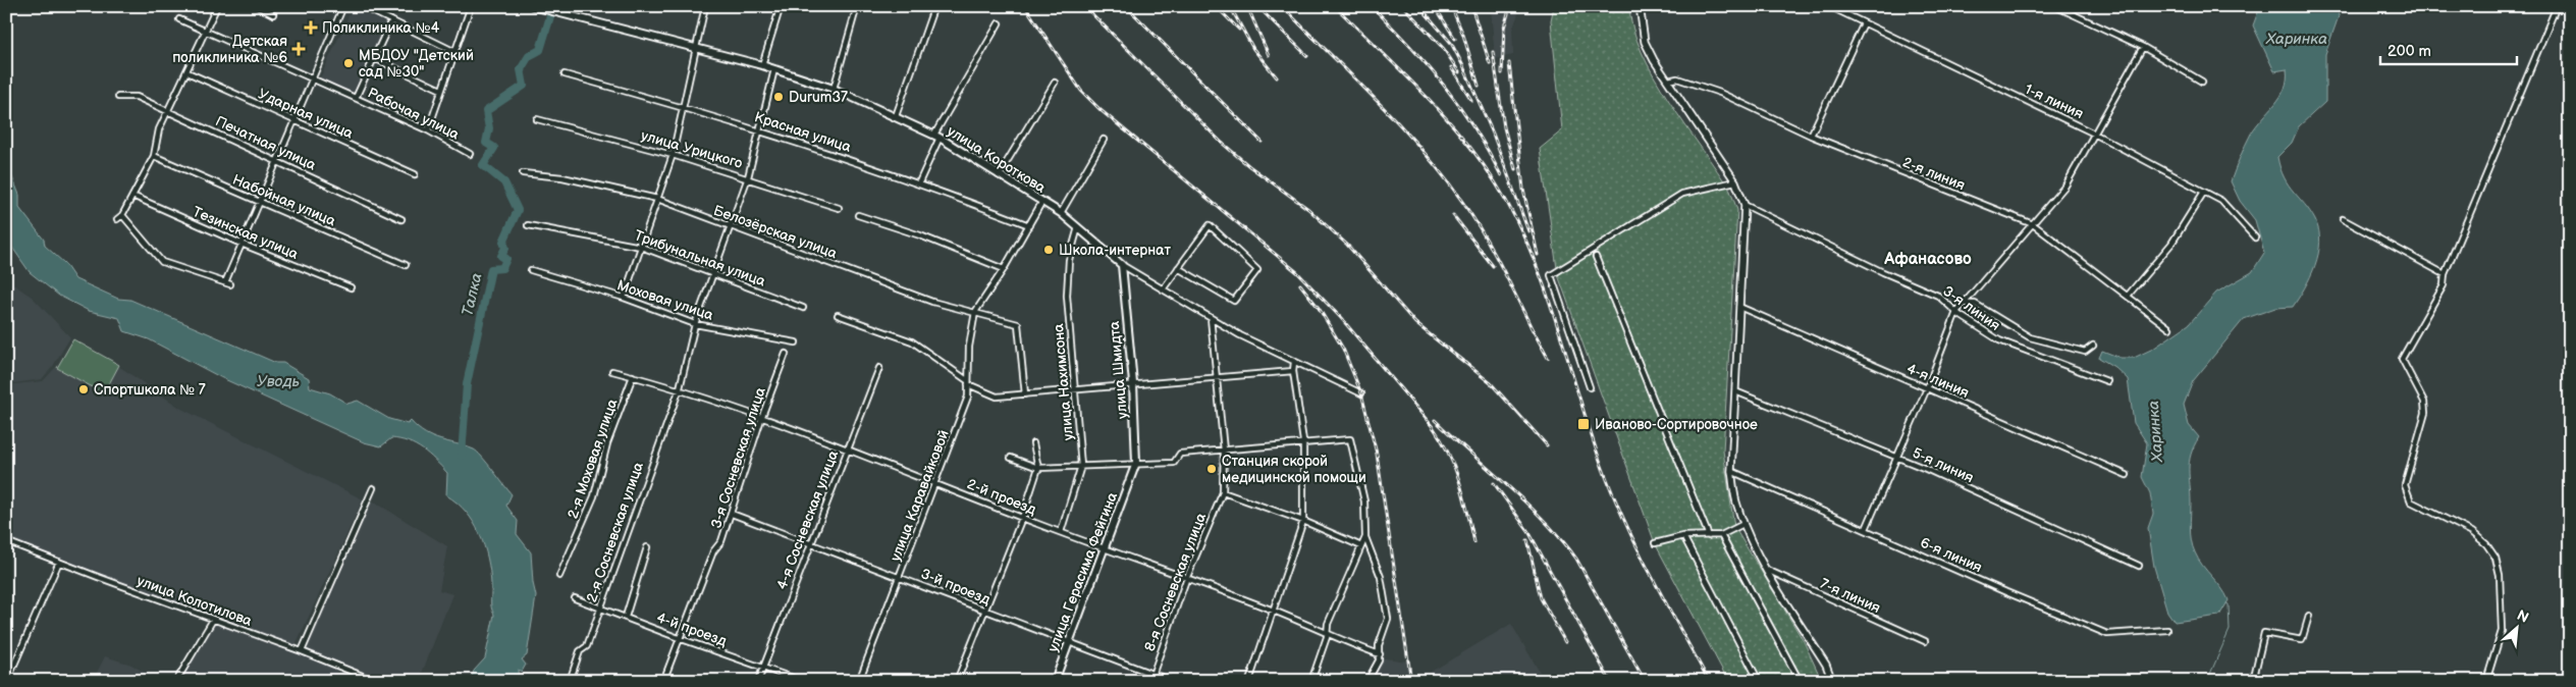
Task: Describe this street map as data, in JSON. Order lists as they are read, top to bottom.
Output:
{
  "streets": {
    "main road": ["улица Короткова", "улица Шмидта", "улица Герасима Фейгина"],
    "street": [
      "1-я линия",
      "Ударная улица",
      "Рабочая улица",
      "Красная улица",
      "Печатная улица",
      "улица Урицкого",
      "2-я линия",
      "Набойная улица",
      "Белозёрская улица",
      "Тезинская улица",
      "Трибунальная улица",
      "Моховая улица",
      "3-я линия",
      "4-я линия",
      "улица Нахимсона",
      "3-я Сосневская улица",
      "2-я Моховая улица",
      "5-я линия",
      "улица Каравайковой",
      "2-й проезд",
      "4-я Сосневская улица",
      "2-я Сосневская улица",
      "6-я линия",
      "8-я Сосневская улица",
      "3-й проезд",
      "7-я линия",
      "улица Колотилова",
      "4-й проезд"
    ]
  },
  "crossings": [
    ["Красная улица", "2-я Сосневская улица"],
    ["улица Урицкого", "2-я Сосневская улица"],
    ["улица Короткова", "улица Шмидта"],
    ["улица Короткова", "улица Нахимсона"],
    ["улица Короткова", "2-я Сосневская улица"],
    ["Белозёрская улица", "улица Каравайковой"],
    ["Белозёрская улица", "2-я Сосневская улица"],
    ["Трибунальная улица", "2-я Сосневская улица"],
    ["Моховая улица", "2-я Сосневская улица"],
    ["улица Шмидта", "улица Герасима Фейгина"],
    ["улица Нахимсона", "2-й проезд"],
    ["3-я Сосневская улица", "2-й проезд"],
    ["3-я Сосневская улица", "3-й проезд"],
    ["3-я Сосневская улица", "4-й проезд"],
    ["2-я Моховая улица", "2-й проезд"],
    ["улица Каравайковой", "2-й проезд"],
    ["улица Каравайковой", "3-й проезд"],
    ["2-й проезд", "4-я Сосневская улица"],
    ["2-й проезд", "2-я Сосневская улица"],
    ["2-й проезд", "улица Герасима Фейгина"],
    ["2-й проезд", "8-я Сосневская улица"],
    ["4-я Сосневская улица", "3-й проезд"],
    ["4-я Сосневская улица", "4-й проезд"],
    ["2-я Сосневская улица", "4-й проезд"],
    ["улица Герасима Фейгина", "3-й проезд"],
    ["8-я Сосневская улица", "3-й проезд"]
  ],
  "districts": ["Афанасово"],
  "water": ["Харинка", "Талка", "Уводь"],
  "places": {
    "health": ["Поликлиника №4", "Детская поликлиника №6"],
    "other": [
      "МБДОУ \"Детский сад №30\"",
      "Durum37",
      "Школа-интернат",
      "Спортшкола № 7",
      "Станция скорой медицинской помощи"
    ],
    "transit": ["Иваново-Сортировочное"]
  },
  "scale_bar": "200 m",
  "north": "top right"
}
